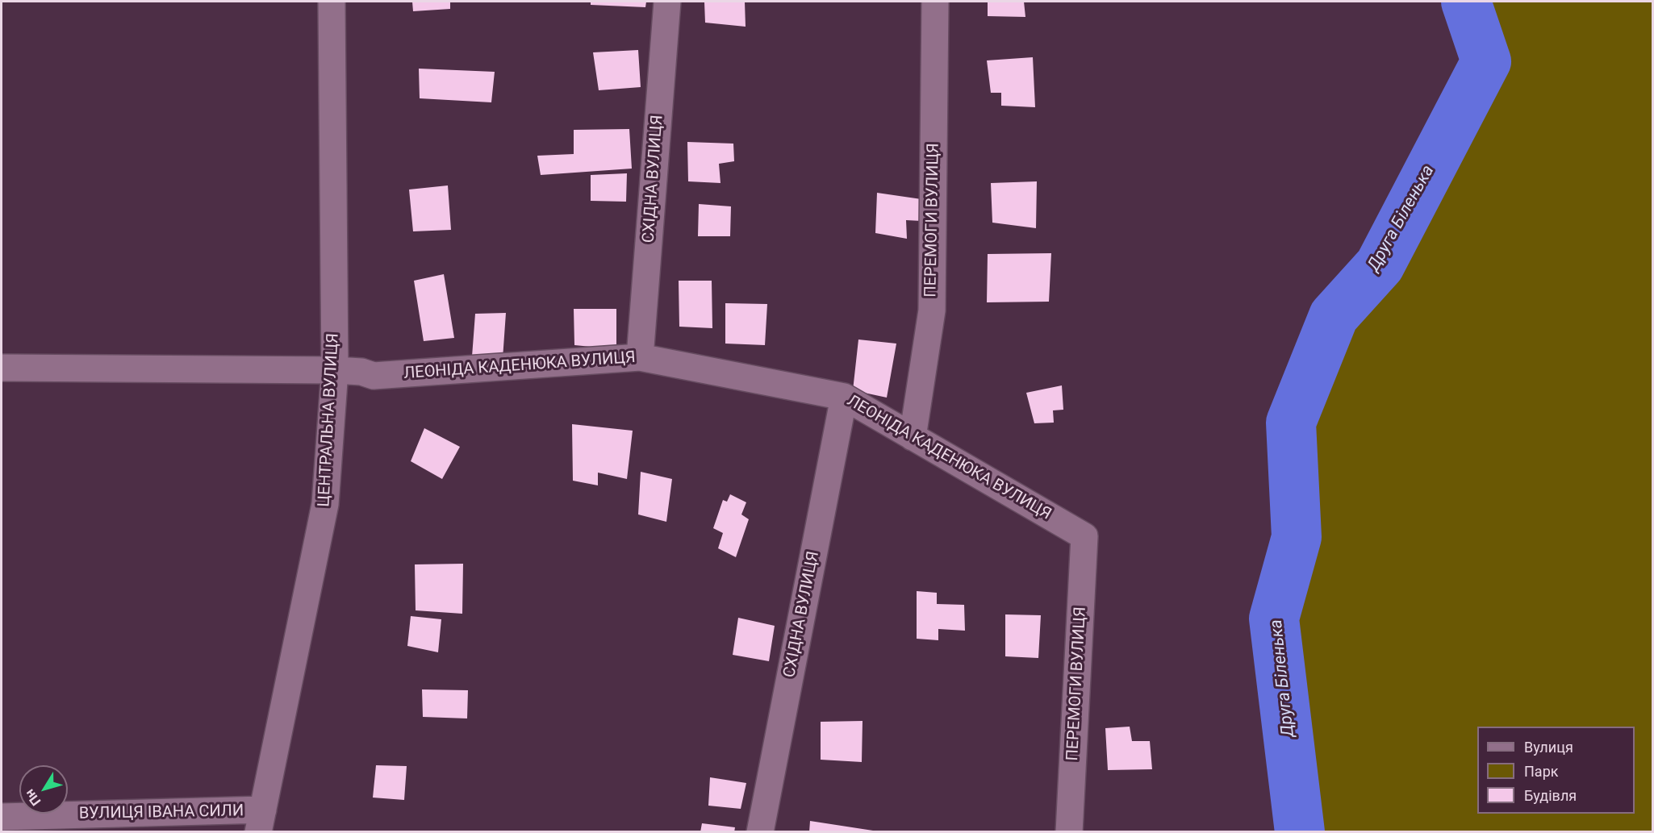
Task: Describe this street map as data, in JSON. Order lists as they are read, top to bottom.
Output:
{
  "streets": {
    "street": [
      "СХІДНА ВУЛИЦЯ",
      "ПЕРЕМОГИ ВУЛИЦЯ",
      "ЛЕОНІДА КАДЕНЮКА ВУЛИЦЯ",
      "ЦЕНТРАЛЬНА ВУЛИЦЯ",
      "ВУЛИЦЯ ІВАНА СИЛИ"
    ]
  },
  "crossings": [
    ["СХІДНА ВУЛИЦЯ", "ЛЕОНІДА КАДЕНЮКА ВУЛИЦЯ"],
    ["ПЕРЕМОГИ ВУЛИЦЯ", "ЛЕОНІДА КАДЕНЮКА ВУЛИЦЯ"],
    ["ЛЕОНІДА КАДЕНЮКА ВУЛИЦЯ", "ЦЕНТРАЛЬНА ВУЛИЦЯ"],
    ["ЦЕНТРАЛЬНА ВУЛИЦЯ", "ВУЛИЦЯ ІВАНА СИЛИ"]
  ],
  "water": ["Друга Біленька"],
  "legend": ["Вулиця", "Парк", "Будівля"],
  "north": "bottom left"
}
